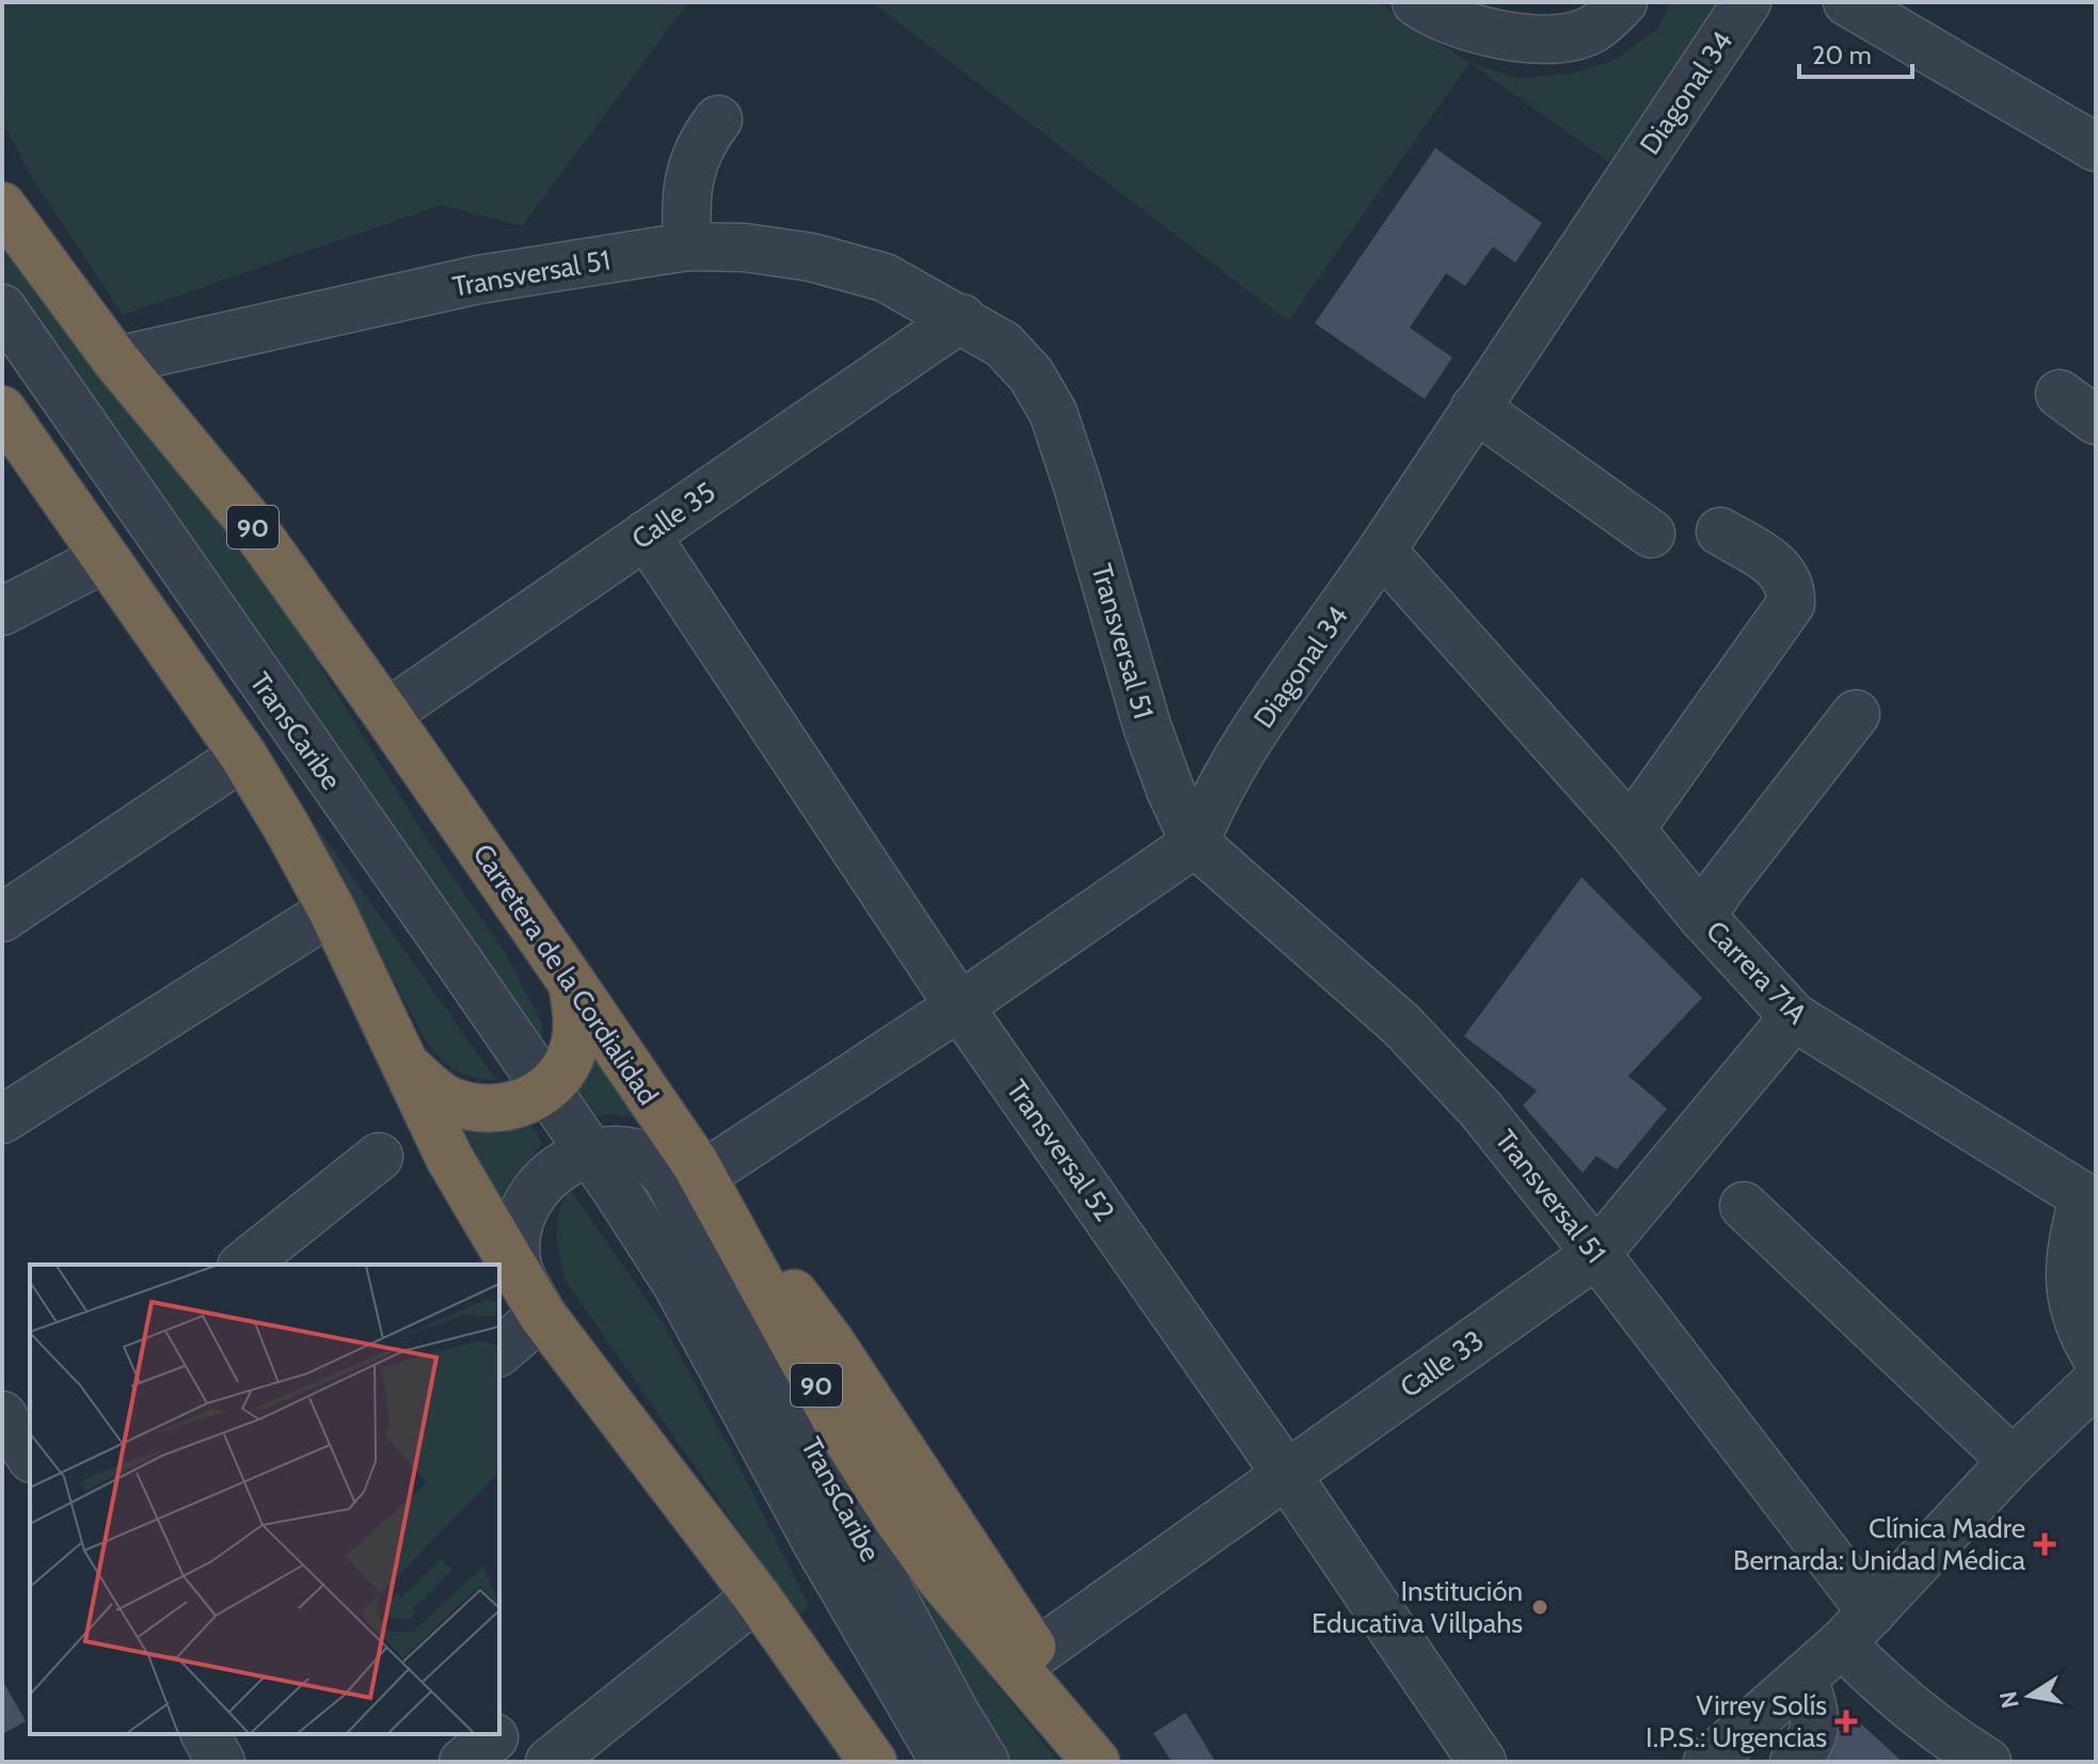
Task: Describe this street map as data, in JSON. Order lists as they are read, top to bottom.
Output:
{
  "streets": {
    "highway": ["90", "Carretera de la Cordialidad"],
    "street": [
      "Diagonal 34",
      "Transversal 51",
      "Calle 35",
      "TransCaribe",
      "Carrera 71A",
      "Transversal 52",
      "Calle 33"
    ]
  },
  "crossings": [
    ["Diagonal 34", "Transversal 51"],
    ["Diagonal 34", "Carrera 71A"],
    ["Transversal 51", "Calle 35"],
    ["Transversal 51", "Carretera de la Cordialidad"],
    ["Transversal 51", "Calle 33"],
    ["Calle 35", "Carretera de la Cordialidad"],
    ["Calle 35", "Transversal 52"],
    ["Carrera 71A", "Calle 33"],
    ["Transversal 52", "Calle 33"]
  ],
  "places": {
    "health": ["Clínica Madre Bernarda: Unidad Médica", "Virrey Solís I.P.S.: Urgencias"],
    "other": ["Institución Educativa Villpahs"]
  },
  "scale_bar": "20 m",
  "north": "left"
}
